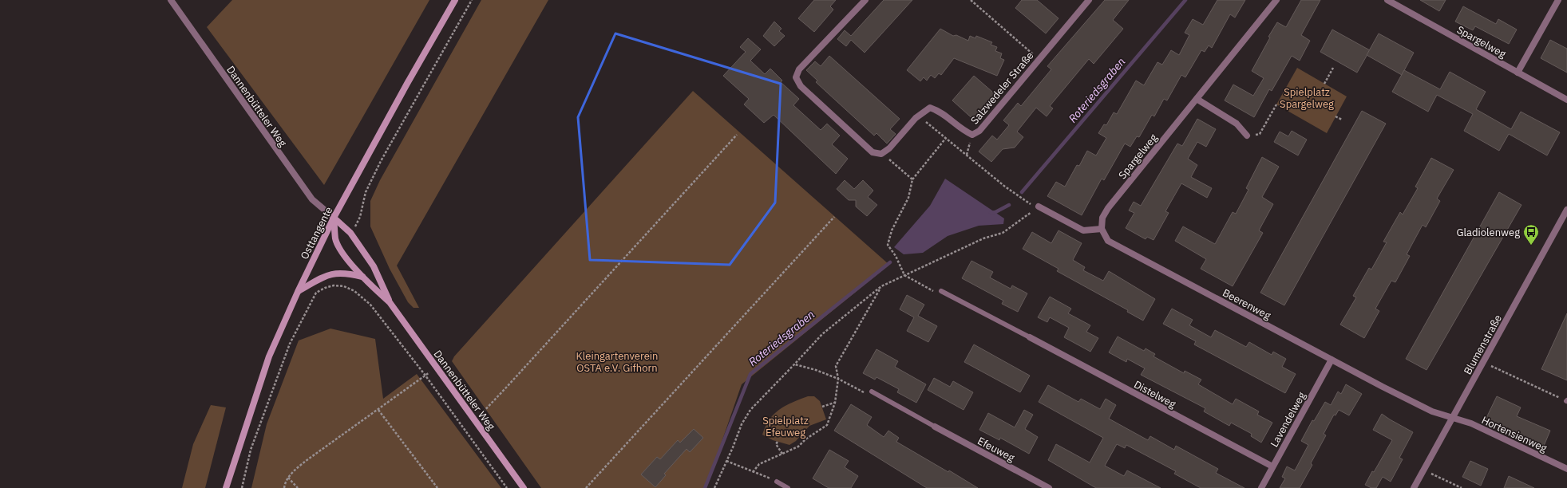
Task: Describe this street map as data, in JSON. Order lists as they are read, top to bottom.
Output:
{
  "streets": {
    "main road": ["Dannenbütteler Weg", "Osttangente"],
    "street": [
      "Spargelweg",
      "Salzwedeler Straße",
      "Beerenweg",
      "Blumenstraße",
      "Distelweg",
      "Lavendelweg",
      "Hortensienweg",
      "Efeuweg"
    ]
  },
  "crossings": [
    ["Spargelweg", "Beerenweg"],
    ["Dannenbütteler Weg", "Osttangente"],
    ["Beerenweg", "Blumenstraße"],
    ["Beerenweg", "Lavendelweg"],
    ["Beerenweg", "Hortensienweg"],
    ["Blumenstraße", "Hortensienweg"],
    ["Distelweg", "Lavendelweg"]
  ],
  "water": ["Roteriedsgraben"],
  "parks": ["Spielplatz Spargelweg", "Kleingartenverein OSTA e.V. Gifhorn", "Spielplatz Efeuweg"],
  "places": {
    "bus stop": ["Gladiolenweg"]
  }
}
